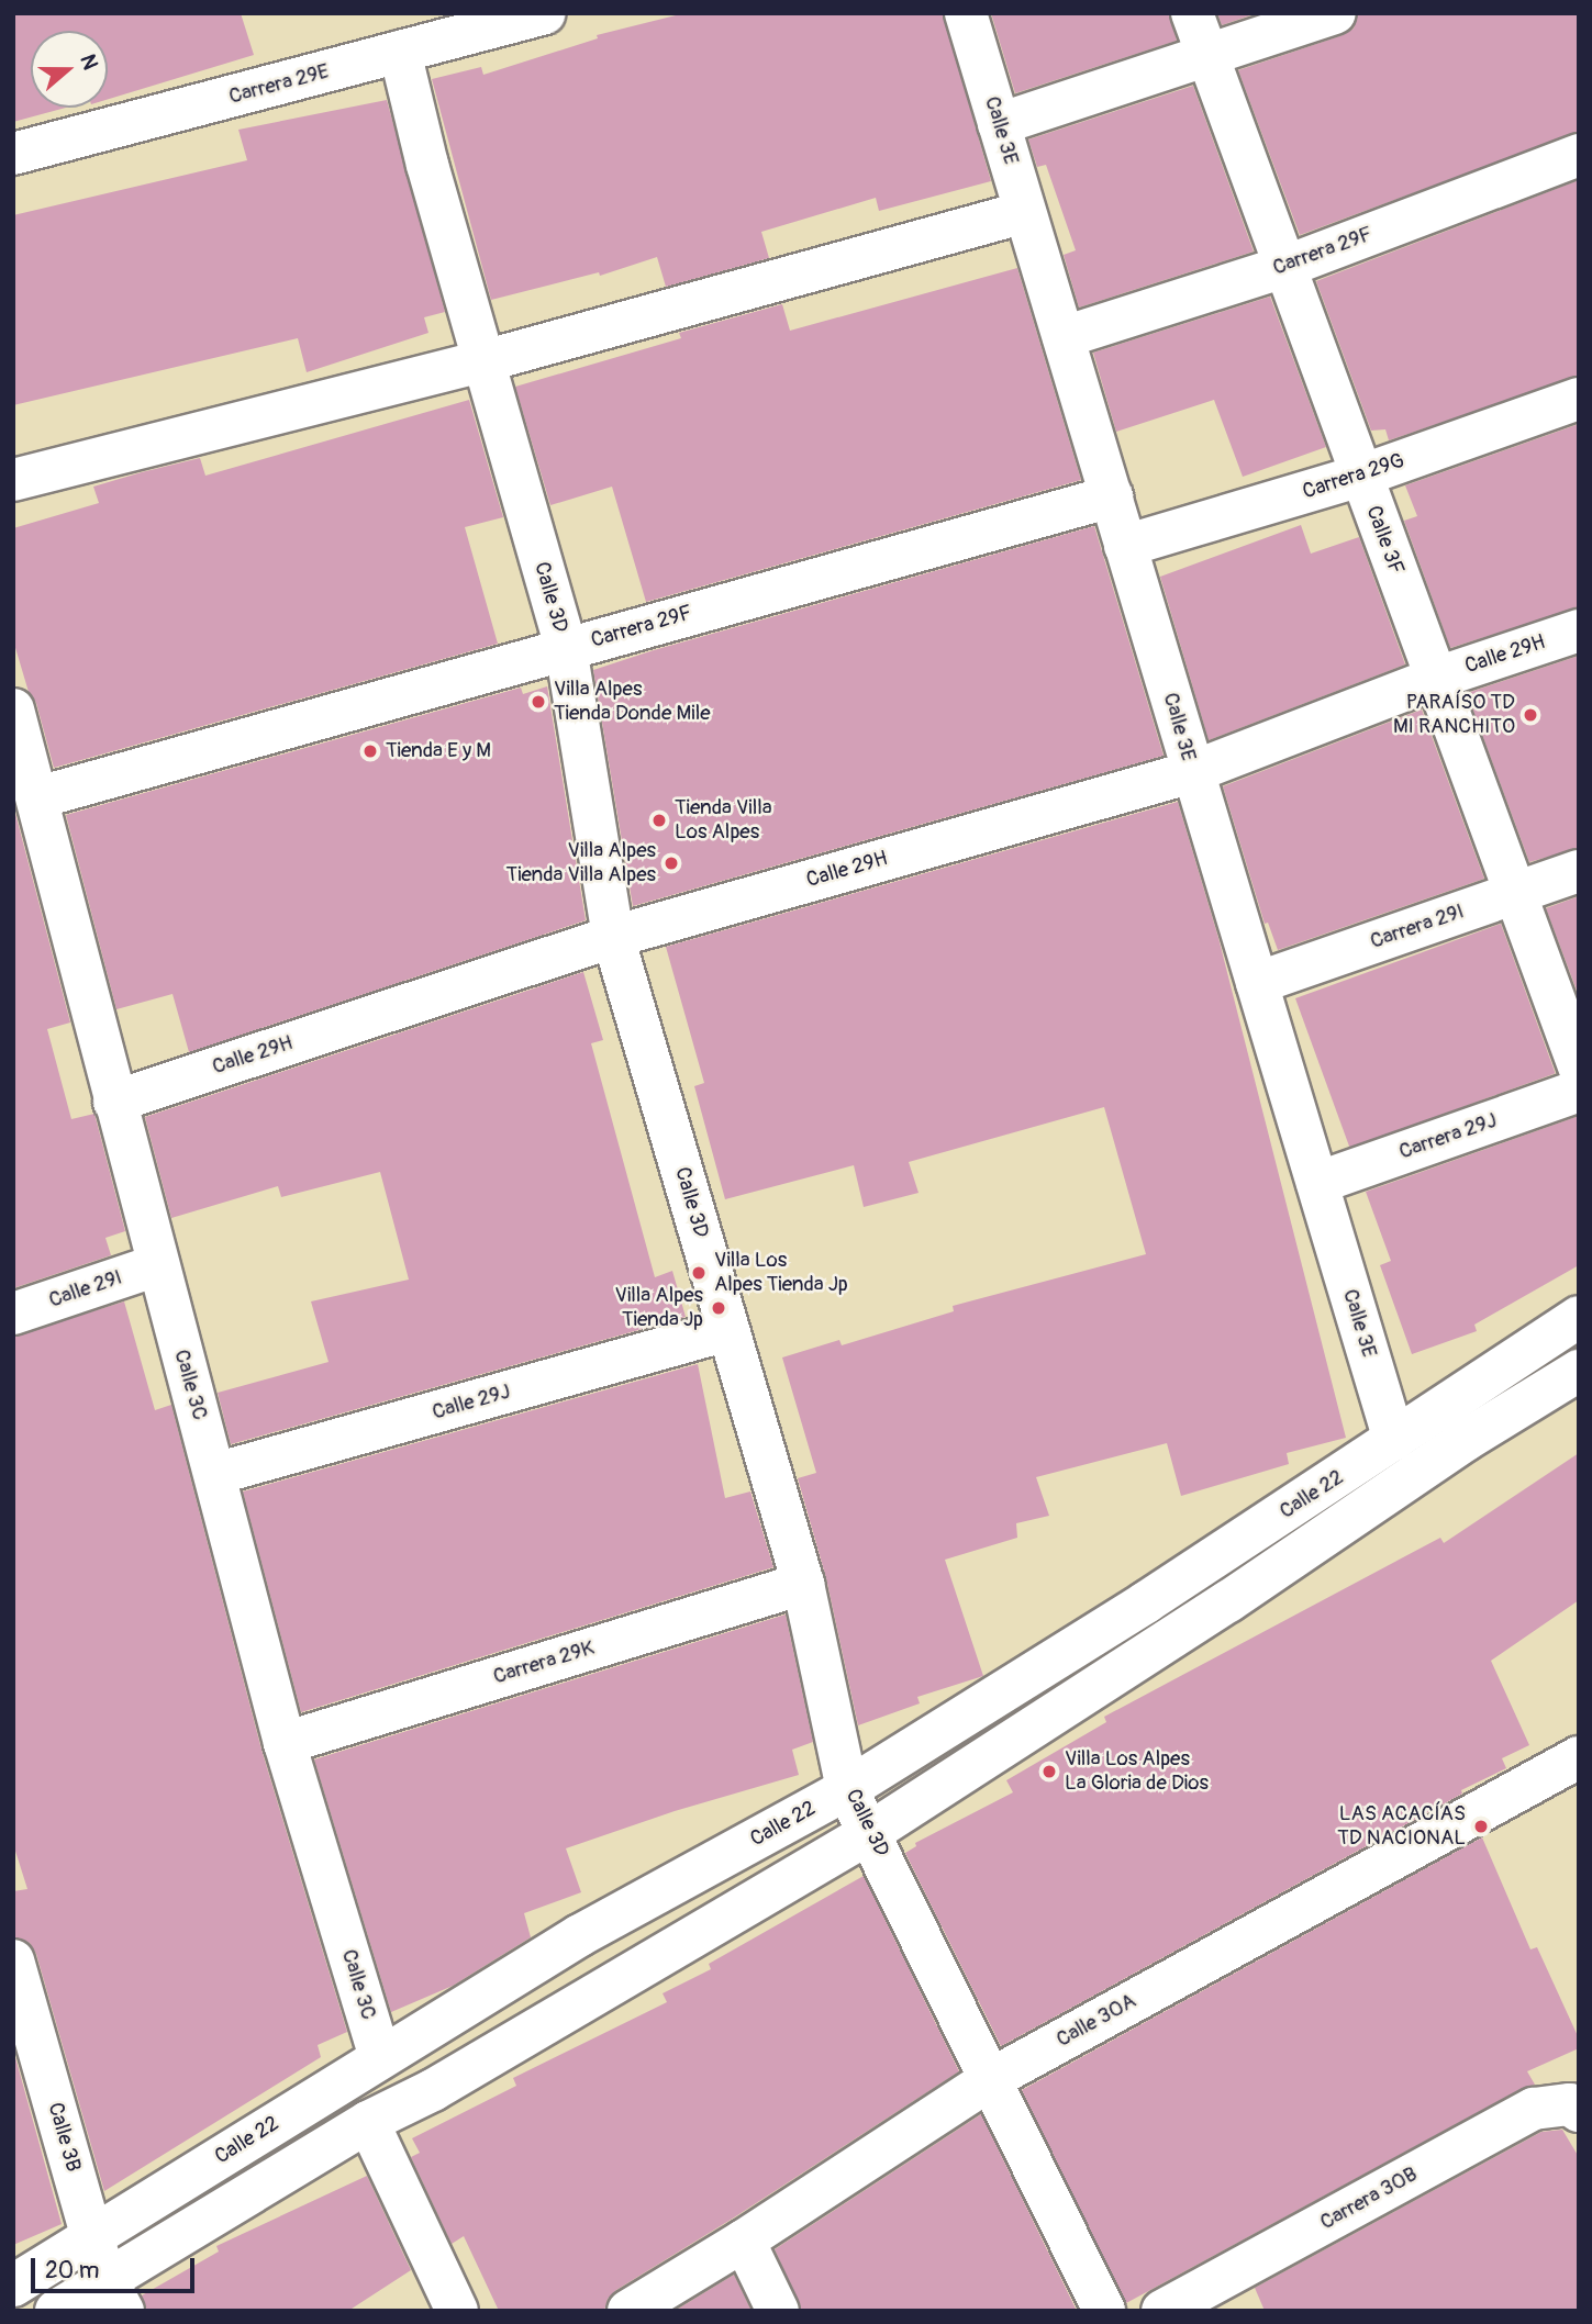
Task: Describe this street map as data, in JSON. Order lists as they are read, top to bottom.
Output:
{
  "streets": {
    "street": [
      "Carrera 29E",
      "Calle 3E",
      "Carrera 29F",
      "Carrera 29G",
      "Calle 3F",
      "Calle 3D",
      "Calle 29H",
      "Carrera 29I",
      "Carrera 29J",
      "Calle 29I",
      "Calle 3C",
      "Calle 29J",
      "Calle 22",
      "Carrera 29K",
      "Calle 30A",
      "Calle 3B",
      "Carrera 30B"
    ]
  },
  "crossings": [
    ["Carrera 29E", "Calle 3D"],
    ["Calle 3E", "Carrera 29F"],
    ["Calle 3E", "Carrera 29G"],
    ["Calle 3E", "Calle 29H"],
    ["Calle 3E", "Carrera 29I"],
    ["Calle 3E", "Carrera 29J"],
    ["Calle 3E", "Calle 22"],
    ["Carrera 29F", "Calle 3F"],
    ["Carrera 29F", "Calle 3D"],
    ["Carrera 29F", "Calle 3C"],
    ["Carrera 29G", "Calle 3F"],
    ["Calle 3F", "Calle 29H"],
    ["Calle 3F", "Carrera 29I"],
    ["Calle 3D", "Calle 29H"],
    ["Calle 3D", "Calle 29J"],
    ["Calle 3D", "Calle 22"],
    ["Calle 3D", "Carrera 29K"],
    ["Calle 3D", "Calle 30A"],
    ["Calle 29H", "Calle 3C"],
    ["Calle 29I", "Calle 3C"],
    ["Calle 3C", "Calle 29J"],
    ["Calle 3C", "Calle 22"],
    ["Calle 3C", "Carrera 29K"],
    ["Calle 22", "Calle 3B"]
  ],
  "places": [
    "Villa Alpes Tienda Donde Mile",
    "PARAÍSO TD MI RANCHITO",
    "Tienda E y M",
    "Tienda Villa Los Alpes",
    "Villa Alpes Tienda Villa Alpes",
    "Villa Los Alpes Tienda Jp",
    "Villa Alpes Tienda Jp",
    "Villa Los Alpes La Gloria de Dios",
    "LAS ACACÍAS TD NACIONAL"
  ],
  "scale_bar": "20 m",
  "north": "right"
}
